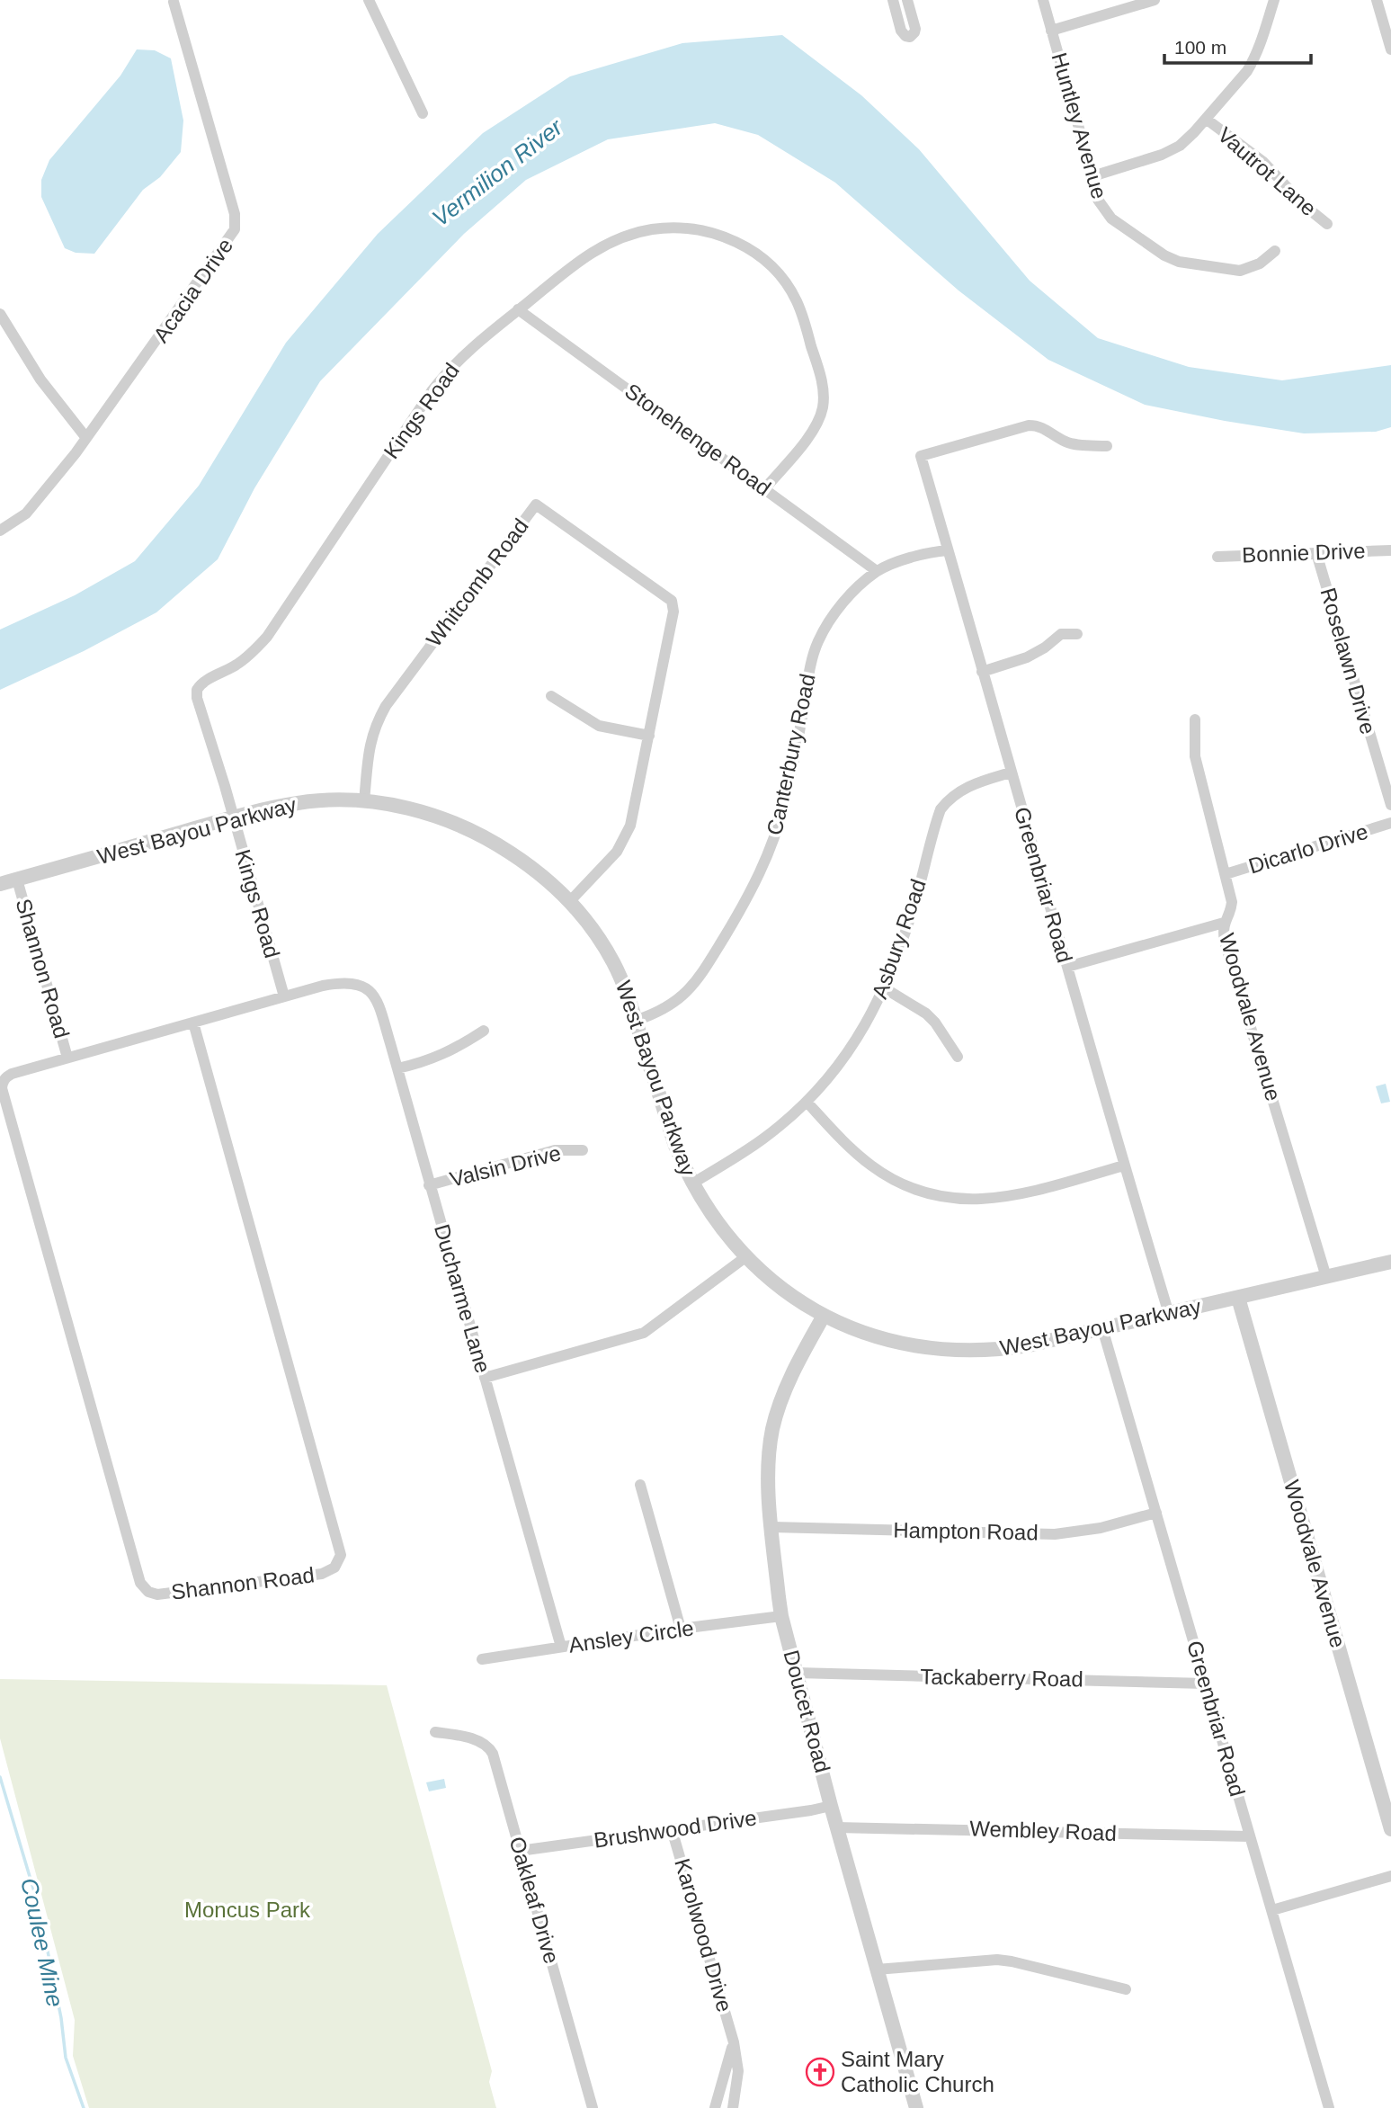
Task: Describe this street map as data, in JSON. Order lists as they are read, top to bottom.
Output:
{
  "streets": {
    "street": [
      "Huntley Avenue",
      "Vautrot Lane",
      "Acacia Drive",
      "Kings Road",
      "Stonehenge Road",
      "Bonnie Drive",
      "Whitcomb Road",
      "Roselawn Drive",
      "Canterbury Road",
      "West Bayou Parkway",
      "Dicarlo Drive",
      "Greenbriar Road",
      "Asbury Road",
      "Shannon Road",
      "Woodvale Avenue",
      "Valsin Drive",
      "Ducharme Lane",
      "Hampton Road",
      "Ansley Circle",
      "Tackaberry Road",
      "Doucet Road",
      "Brushwood Drive",
      "Wembley Road",
      "Oakleaf Drive",
      "Karolwood Drive"
    ]
  },
  "crossings": [
    ["Kings Road", "Stonehenge Road"],
    ["Kings Road", "West Bayou Parkway"],
    ["Kings Road", "Shannon Road"],
    ["Stonehenge Road", "Canterbury Road"],
    ["Bonnie Drive", "Roselawn Drive"],
    ["Whitcomb Road", "West Bayou Parkway"],
    ["Canterbury Road", "West Bayou Parkway"],
    ["Canterbury Road", "Greenbriar Road"],
    ["West Bayou Parkway", "Greenbriar Road"],
    ["West Bayou Parkway", "Asbury Road"],
    ["West Bayou Parkway", "Shannon Road"],
    ["West Bayou Parkway", "Woodvale Avenue"],
    ["West Bayou Parkway", "Doucet Road"],
    ["Dicarlo Drive", "Woodvale Avenue"],
    ["Greenbriar Road", "Asbury Road"],
    ["Greenbriar Road", "Hampton Road"],
    ["Greenbriar Road", "Tackaberry Road"],
    ["Greenbriar Road", "Wembley Road"],
    ["Shannon Road", "Ducharme Lane"],
    ["Valsin Drive", "Ducharme Lane"],
    ["Ducharme Lane", "Ansley Circle"],
    ["Hampton Road", "Doucet Road"],
    ["Ansley Circle", "Doucet Road"],
    ["Tackaberry Road", "Doucet Road"],
    ["Doucet Road", "Brushwood Drive"],
    ["Doucet Road", "Wembley Road"],
    ["Brushwood Drive", "Oakleaf Drive"],
    ["Brushwood Drive", "Karolwood Drive"]
  ],
  "water": ["Vermilion River", "Coulee Mine"],
  "parks": ["Moncus Park"],
  "places": {
    "church": ["Saint Mary Catholic Church"]
  },
  "scale_bar": "100 m"
}
